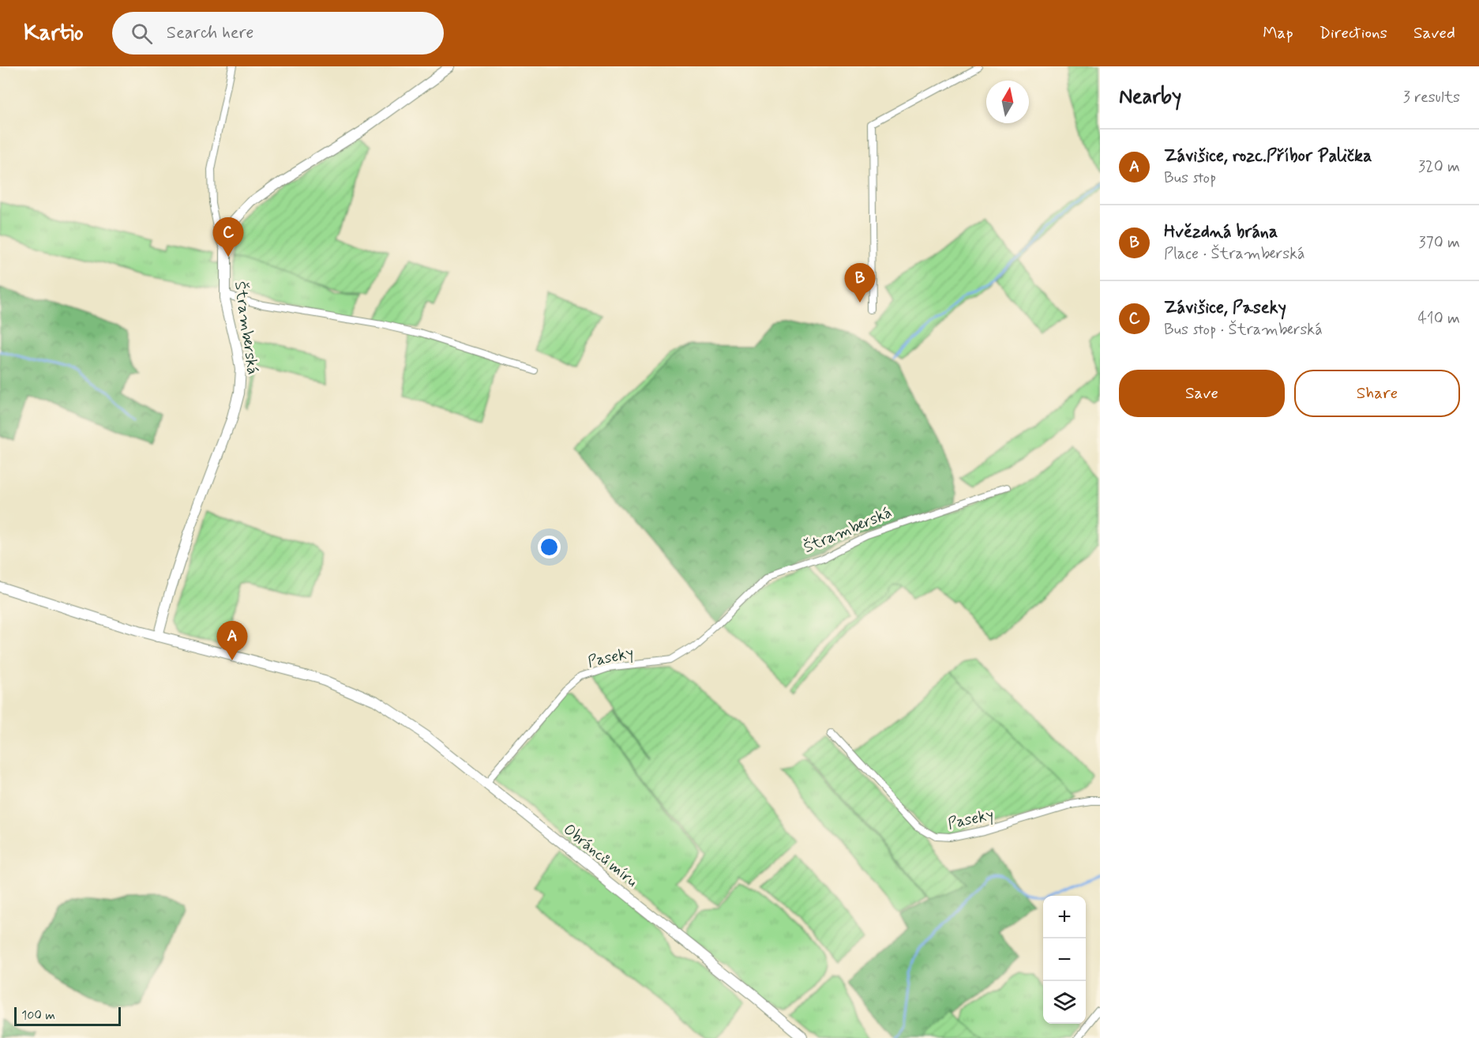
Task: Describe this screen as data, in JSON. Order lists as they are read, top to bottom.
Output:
{
  "streets": {
    "main road": ["Štramberská", "Obránců míru"],
    "street": ["Paseky"]
  },
  "crossings": [
    ["Štramberská", "Paseky"],
    ["Štramberská", "Obránců míru"],
    ["Paseky", "Obránců míru"]
  ],
  "scale_bar": "100 m",
  "north": "top",
  "page": {
    "header": "Kartio",
    "search": "Search here",
    "nav": ["Map", "Directions", "Saved"],
    "heading": ["Nearby", "3 results"],
    "list": [
      {
        "mark": "A",
        "name": "Závišice, rozc.Příbor Palička",
        "note": "Bus stop",
        "value": "320 m"
      },
      {
        "mark": "B",
        "name": "Hvězdná brána",
        "note": "Place · Štramberská",
        "value": "370 m"
      },
      {
        "mark": "C",
        "name": "Závišice, Paseky",
        "note": "Bus stop · Štramberská",
        "value": "410 m"
      }
    ],
    "pins": ["C", "B", "A"],
    "buttons": ["Save", "Share"],
    "map_buttons": ["+", "−"],
    "scale": "100 m"
  }
}
